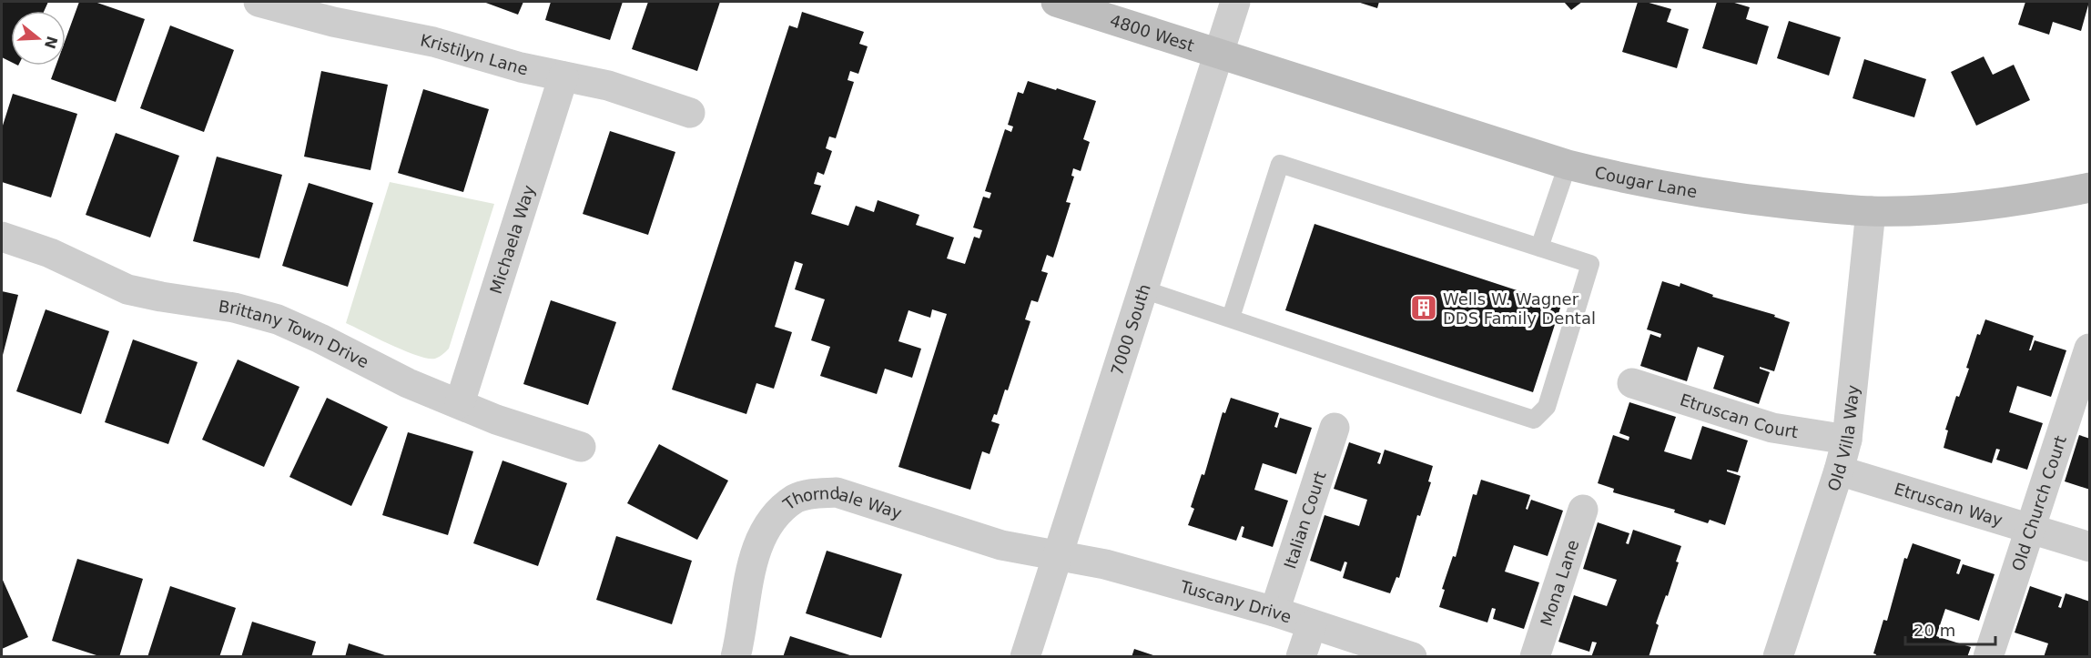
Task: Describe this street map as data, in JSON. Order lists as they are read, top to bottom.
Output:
{
  "streets": {
    "main road": ["4800 West", "Cougar Lane"],
    "street": [
      "Kristilyn Lane",
      "Michaela Way",
      "7000 South",
      "Brittany Town Drive",
      "Etruscan Court",
      "Old Villa Way",
      "Old Church Court",
      "Etruscan Way",
      "Thorndale Way",
      "Italian Court",
      "Mona Lane",
      "Tuscany Drive"
    ]
  },
  "crossings": [
    ["4800 West", "Cougar Lane"],
    ["4800 West", "7000 South"],
    ["Kristilyn Lane", "Michaela Way"],
    ["Cougar Lane", "7000 South"],
    ["Cougar Lane", "Old Villa Way"],
    ["Michaela Way", "Brittany Town Drive"],
    ["7000 South", "Thorndale Way"],
    ["7000 South", "Tuscany Drive"],
    ["Etruscan Court", "Old Villa Way"],
    ["Old Villa Way", "Etruscan Way"],
    ["Old Church Court", "Etruscan Way"],
    ["Thorndale Way", "Tuscany Drive"],
    ["Italian Court", "Tuscany Drive"]
  ],
  "places": {
    "building": ["Wells W. Wagner DDS Family Dental"]
  },
  "scale_bar": "20 m",
  "north": "right"
}
